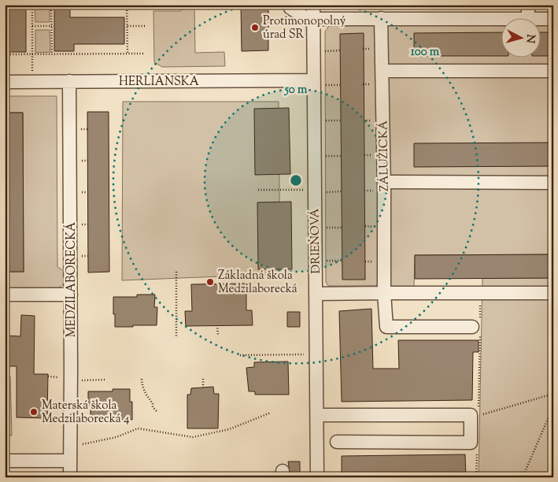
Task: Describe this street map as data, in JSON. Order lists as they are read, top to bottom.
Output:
{
  "streets": {
    "street": [
      "HERLIANSKA",
      "ZÁLUŽICKÁ",
      "DRIEŇOVÁ",
      "MEDZILABORECKÁ"
    ]
  },
  "crossings": [
    ["HERLIANSKA", "DRIEŇOVÁ"],
    ["HERLIANSKA", "MEDZILABORECKÁ"]
  ],
  "places": ["Protimonopolný úrad SR", "Základná škola Medzilaborecká", "Materská škola Medzilaborecká 4"],
  "north": "right",
  "rings": ["100 m", "50 m"]
}
